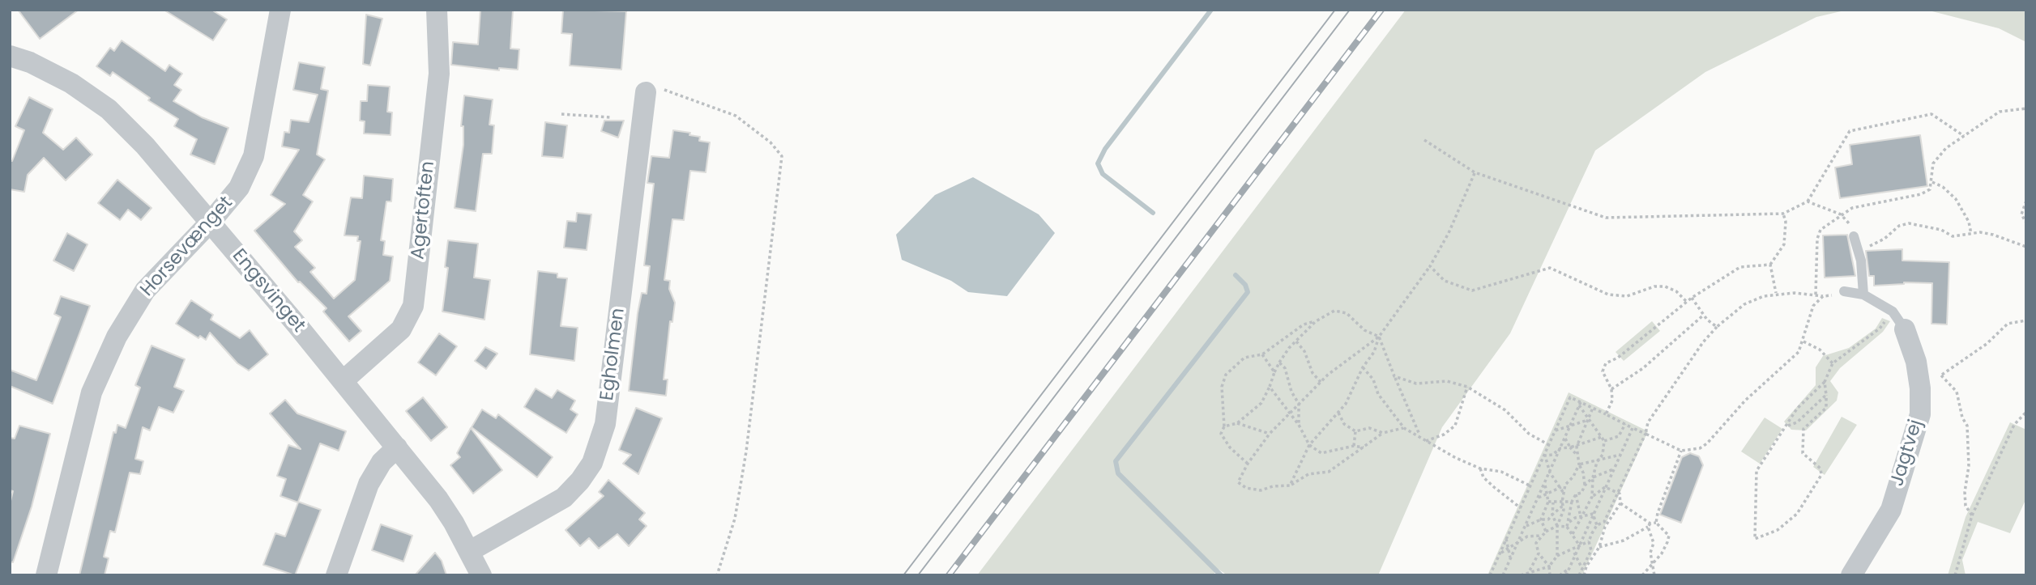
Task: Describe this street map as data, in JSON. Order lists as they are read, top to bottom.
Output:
{
  "streets": {
    "street": [
      "Agertoften",
      "Horsevænget",
      "Engsvinget",
      "Egholmen",
      "Jagtvej"
    ]
  },
  "crossings": [
    ["Agertoften", "Engsvinget"],
    ["Horsevænget", "Engsvinget"],
    ["Engsvinget", "Egholmen"]
  ]
}
